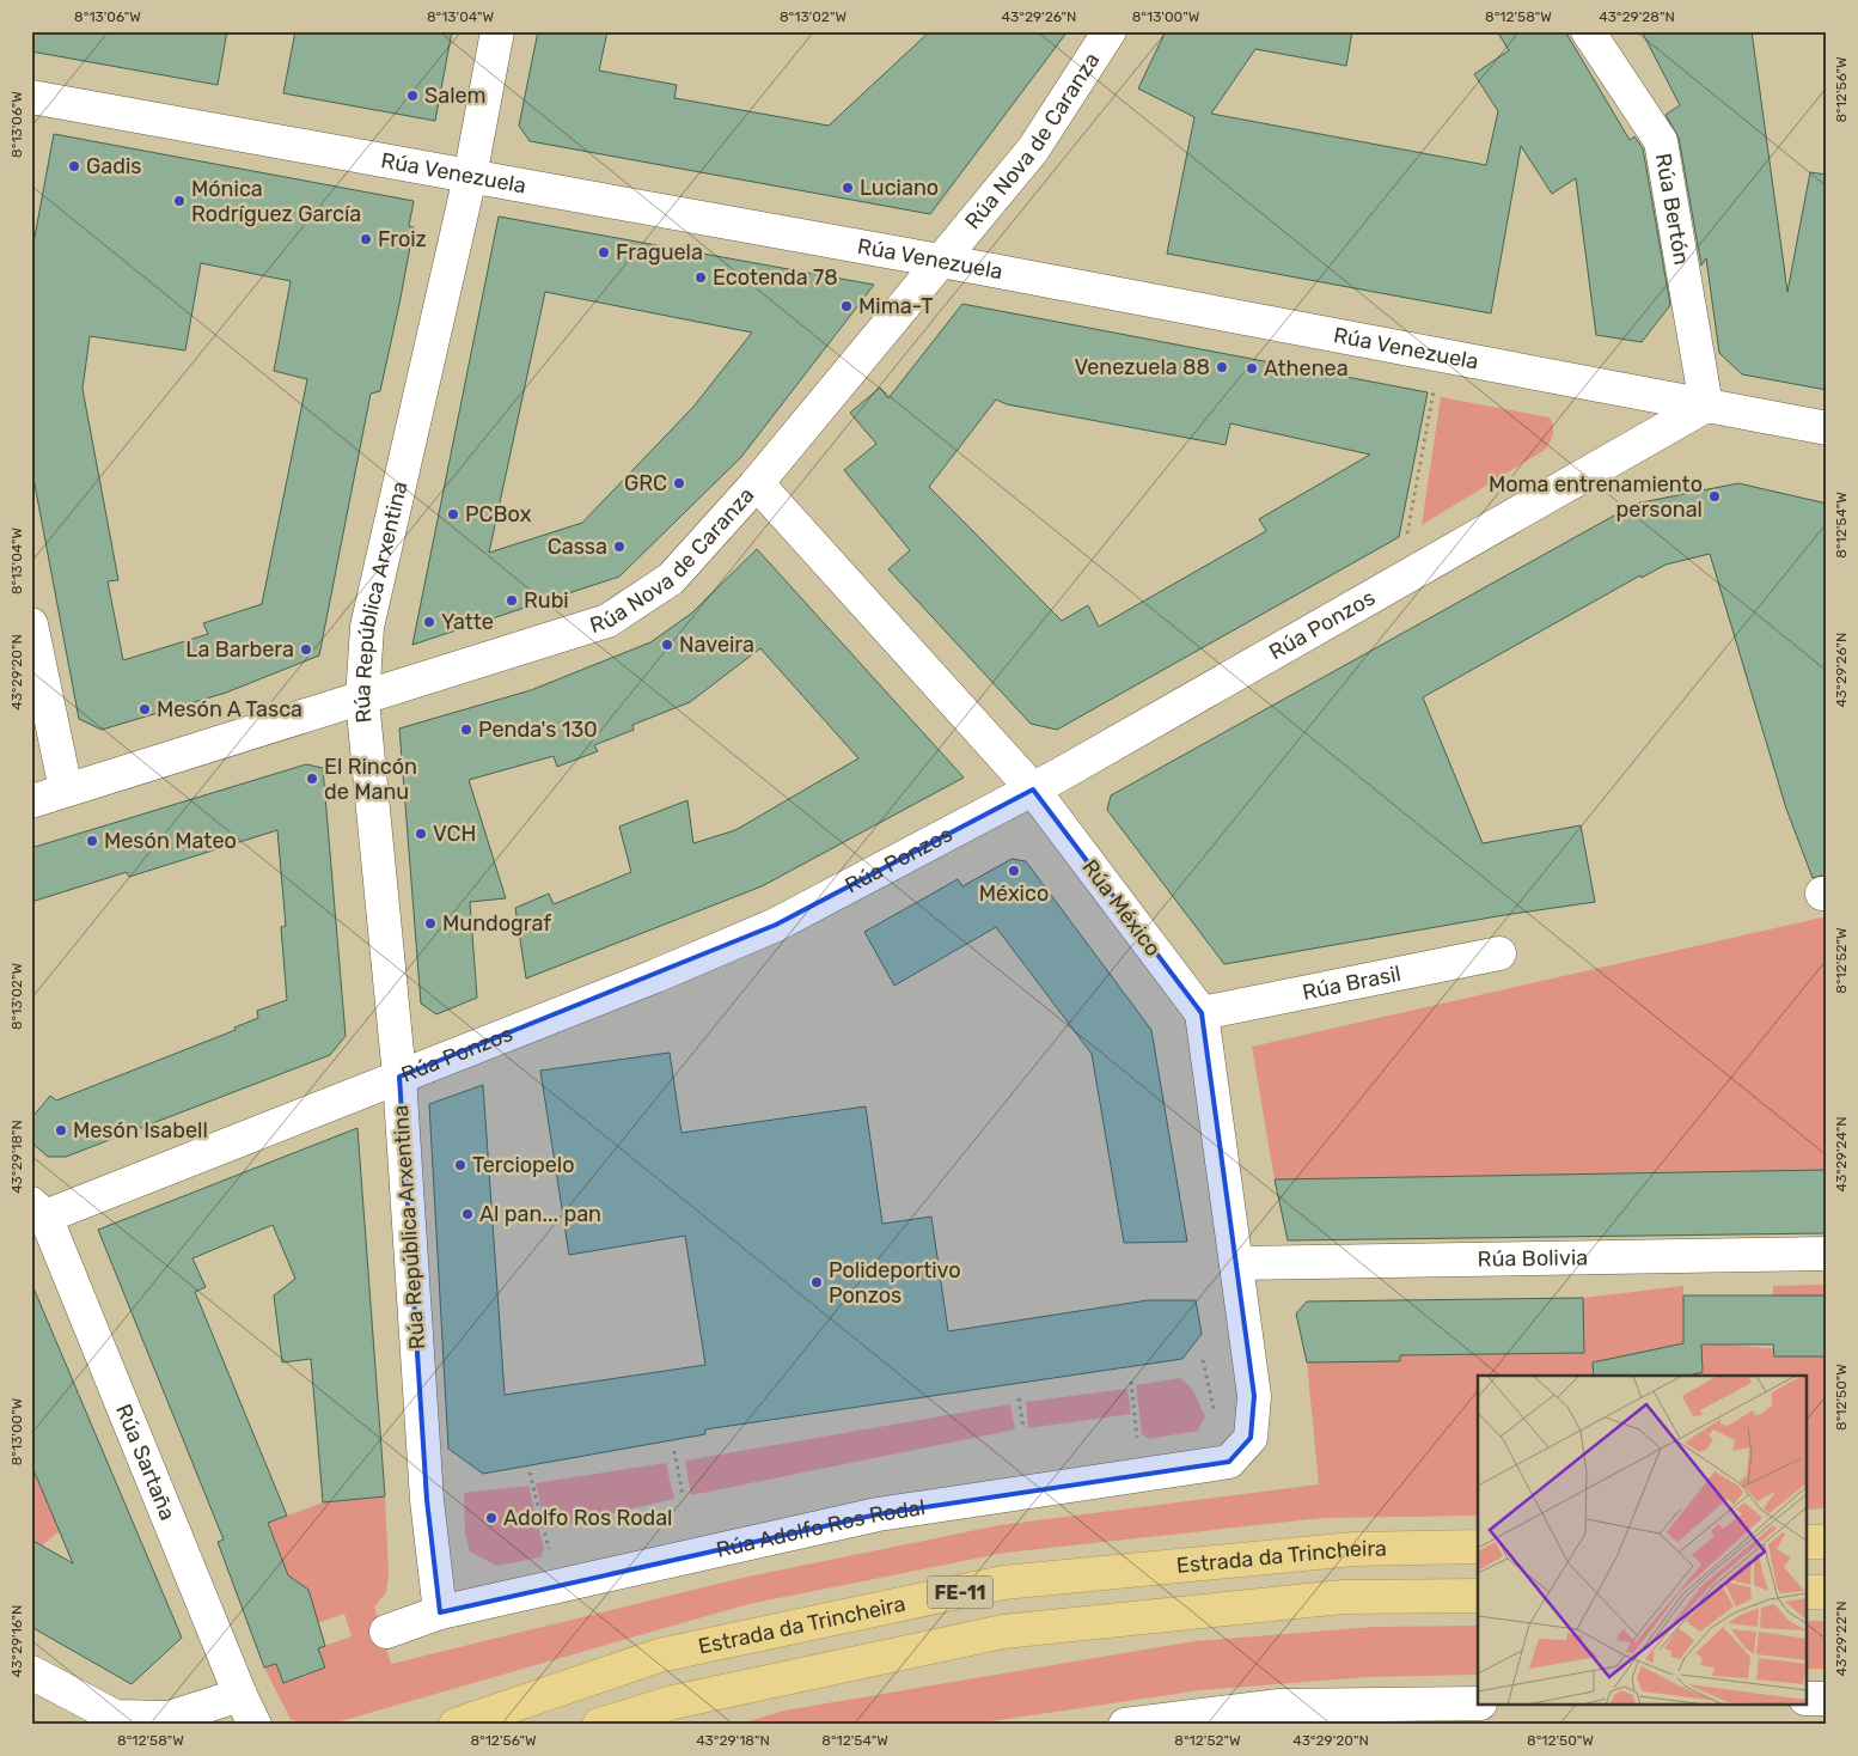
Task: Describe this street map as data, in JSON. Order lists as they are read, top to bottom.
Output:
{
  "streets": {
    "highway": ["Estrada da Trincheira", "FE-11"],
    "street": [
      "Rúa Nova de Caranza",
      "Rúa Venezuela",
      "Rúa Bertón",
      "Rúa República Arxentina",
      "Rúa Ponzos",
      "Rúa México",
      "Rúa Brasil",
      "Rúa Bolivia",
      "Rúa Sartaña",
      "Rúa Adolfo Ros Rodal"
    ]
  },
  "crossings": [
    ["Rúa Nova de Caranza", "Rúa Venezuela"],
    ["Rúa Nova de Caranza", "Rúa República Arxentina"],
    ["Rúa Nova de Caranza", "Rúa México"],
    ["Rúa Venezuela", "Rúa Bertón"],
    ["Rúa Venezuela", "Rúa República Arxentina"],
    ["Rúa Venezuela", "Rúa Ponzos"],
    ["Rúa Bertón", "Rúa Ponzos"],
    ["Rúa República Arxentina", "Rúa Ponzos"],
    ["Rúa República Arxentina", "Rúa Adolfo Ros Rodal"],
    ["Rúa Ponzos", "Rúa México"],
    ["Rúa Ponzos", "Rúa Sartaña"],
    ["Rúa México", "Rúa Brasil"],
    ["Rúa México", "Rúa Bolivia"],
    ["Rúa México", "Rúa Adolfo Ros Rodal"]
  ],
  "places": [
    "Salem",
    "Gadis",
    "Luciano",
    "Mónica Rodríguez García",
    "Froiz",
    "Fraguela",
    "Ecotenda 78",
    "Mima-T",
    "Venezuela 88",
    "Athenea",
    "GRC",
    "Moma entrenamiento personal",
    "PCBox",
    "Cassa",
    "Rubi",
    "Yatte",
    "Naveira",
    "La Barbera",
    "Mesón A Tasca",
    "Penda's 130",
    "El Rincón de Manu",
    "VCH",
    "Mesón Mateo",
    "México",
    "Mundograf",
    "Mesón Isabell",
    "Terciopelo",
    "Al pan... pan",
    "Polideportivo Ponzos",
    "Adolfo Ros Rodal"
  ],
  "coordinates": [
    "8°13'06\"W",
    "8°13'04\"W",
    "8°13'02\"W",
    "43°29'26\"N",
    "8°13'00\"W",
    "8°12'58\"W",
    "43°29'28\"N",
    "8°12'56\"W",
    "8°12'54\"W",
    "43°29'20\"N",
    "8°12'52\"W",
    "43°29'24\"N",
    "43°29'18\"N",
    "8°12'50\"W",
    "43°29'22\"N",
    "43°29'16\"N"
  ]
}
